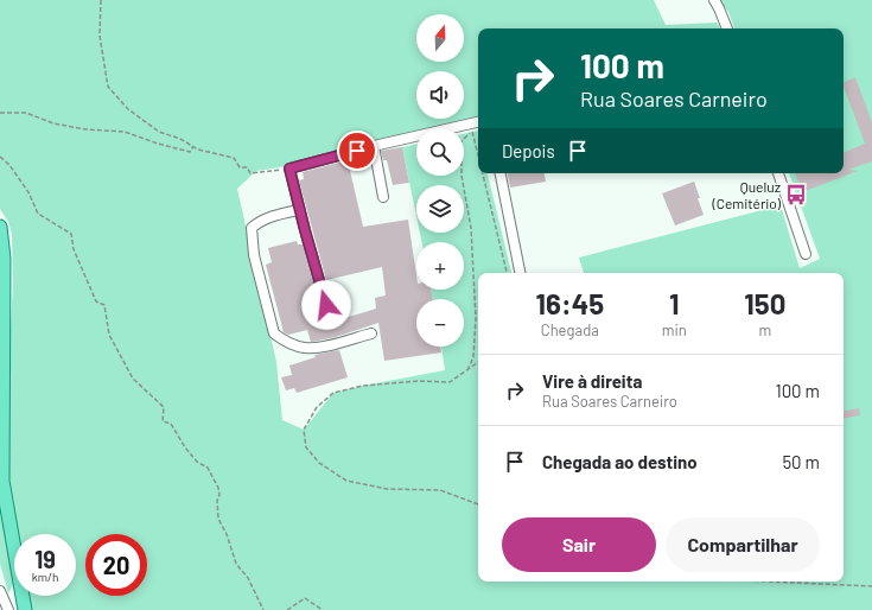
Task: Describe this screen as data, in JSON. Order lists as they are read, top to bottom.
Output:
{
  "places": {
    "bus stop": ["Queluz (Cemitério)"]
  },
  "north": "top",
  "page": {
    "map_buttons": ["+", "−"],
    "turn": ["100 m", "Rua Soares Carneiro"],
    "then": "Depois",
    "eta": [
      "16:45",
      "Chegada",
      "1",
      "min",
      "150",
      "m"
    ],
    "list": [
      {
        "name": "Vire à direita",
        "note": "Rua Soares Carneiro",
        "value": "100 m"
      },
      {
        "name": "Chegada ao destino",
        "value": "50 m"
      }
    ],
    "buttons": ["Sair", "Compartilhar"],
    "speed": "19 km/h",
    "limit": "20"
  }
}
